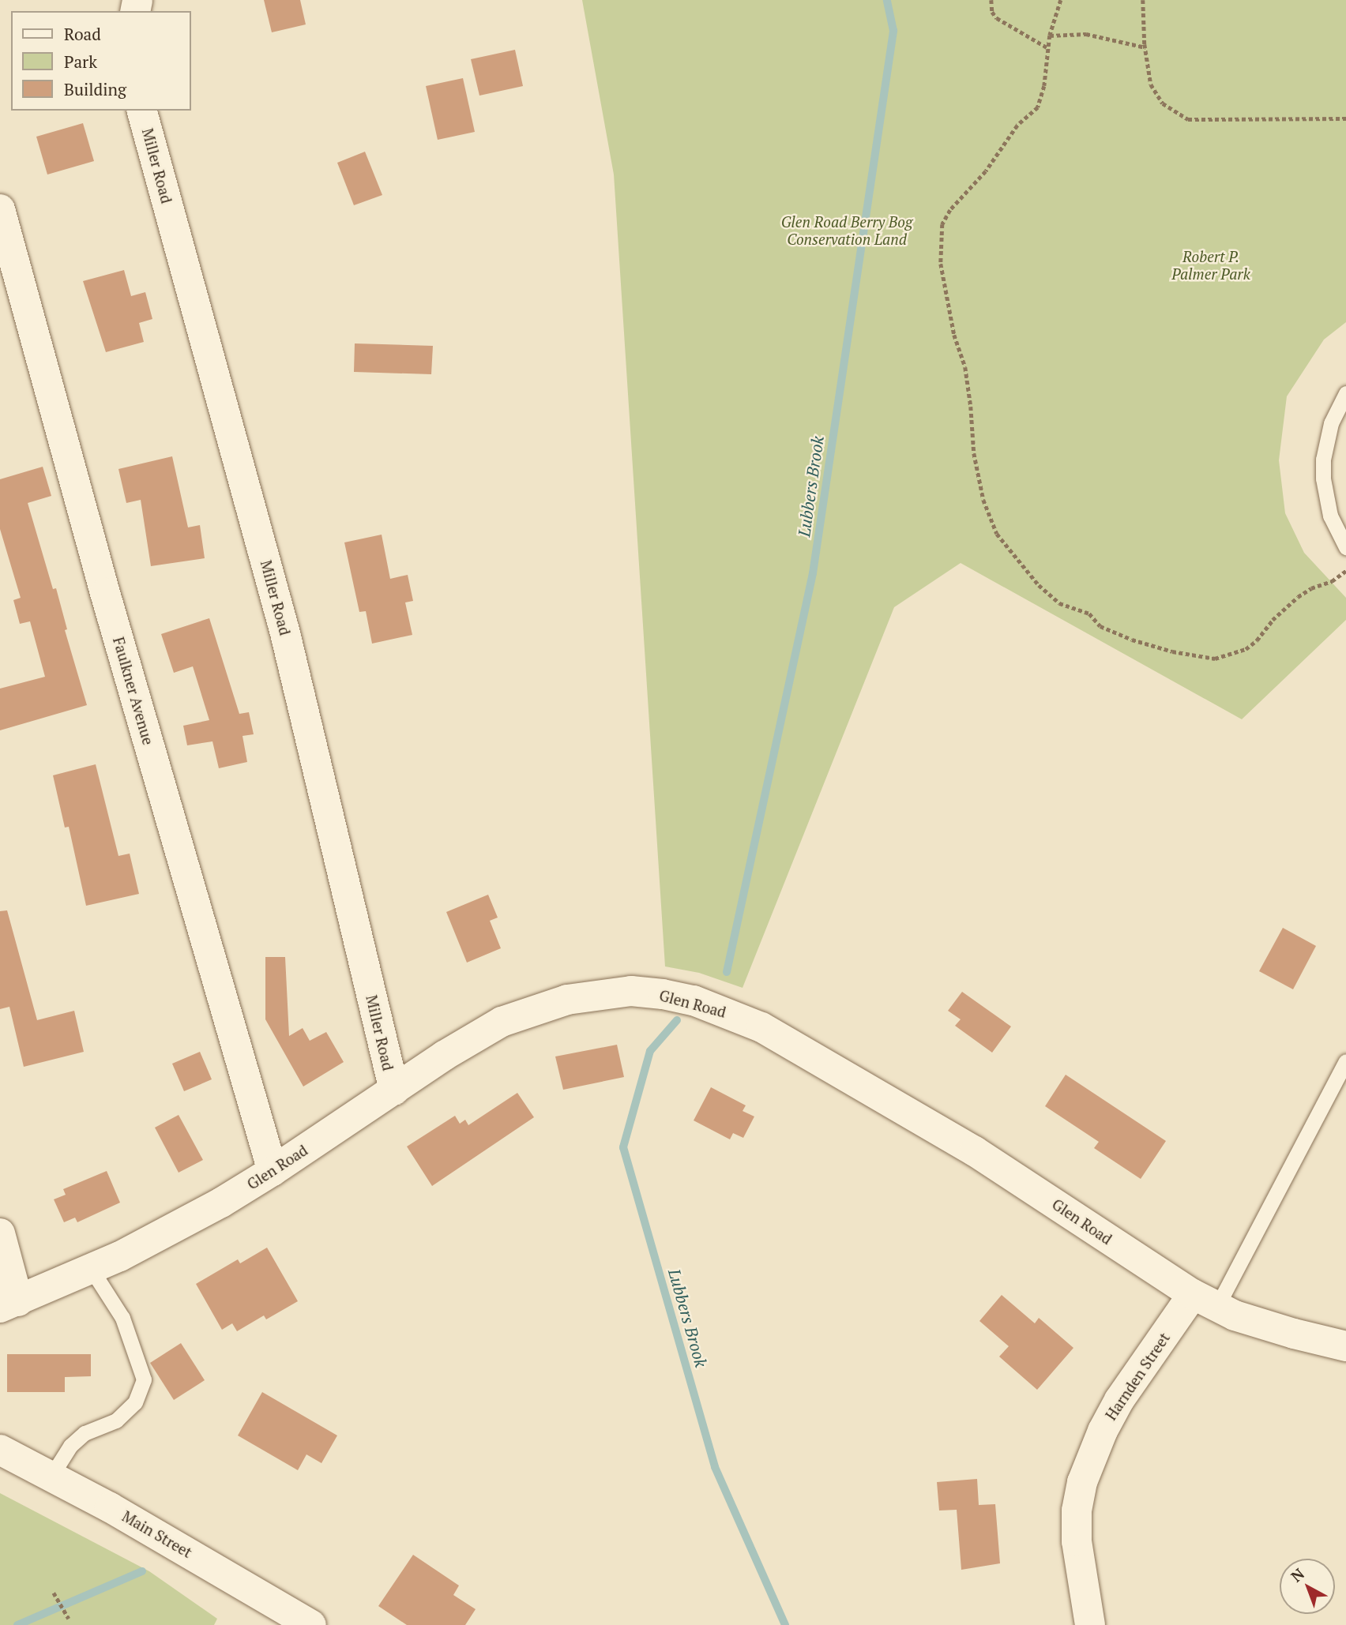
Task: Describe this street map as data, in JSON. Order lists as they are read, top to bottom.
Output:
{
  "streets": {
    "street": [
      "Miller Road",
      "Faulkner Avenue",
      "Glen Road",
      "Harnden Street",
      "Main Street"
    ]
  },
  "crossings": [
    ["Miller Road", "Glen Road"],
    ["Faulkner Avenue", "Glen Road"],
    ["Glen Road", "Harnden Street"]
  ],
  "water": ["Lubbers Brook"],
  "parks": ["Glen Road Berry Bog Conservation Land", "Robert P. Palmer Park"],
  "legend": ["Road", "Park", "Building"],
  "north": "top left"
}
